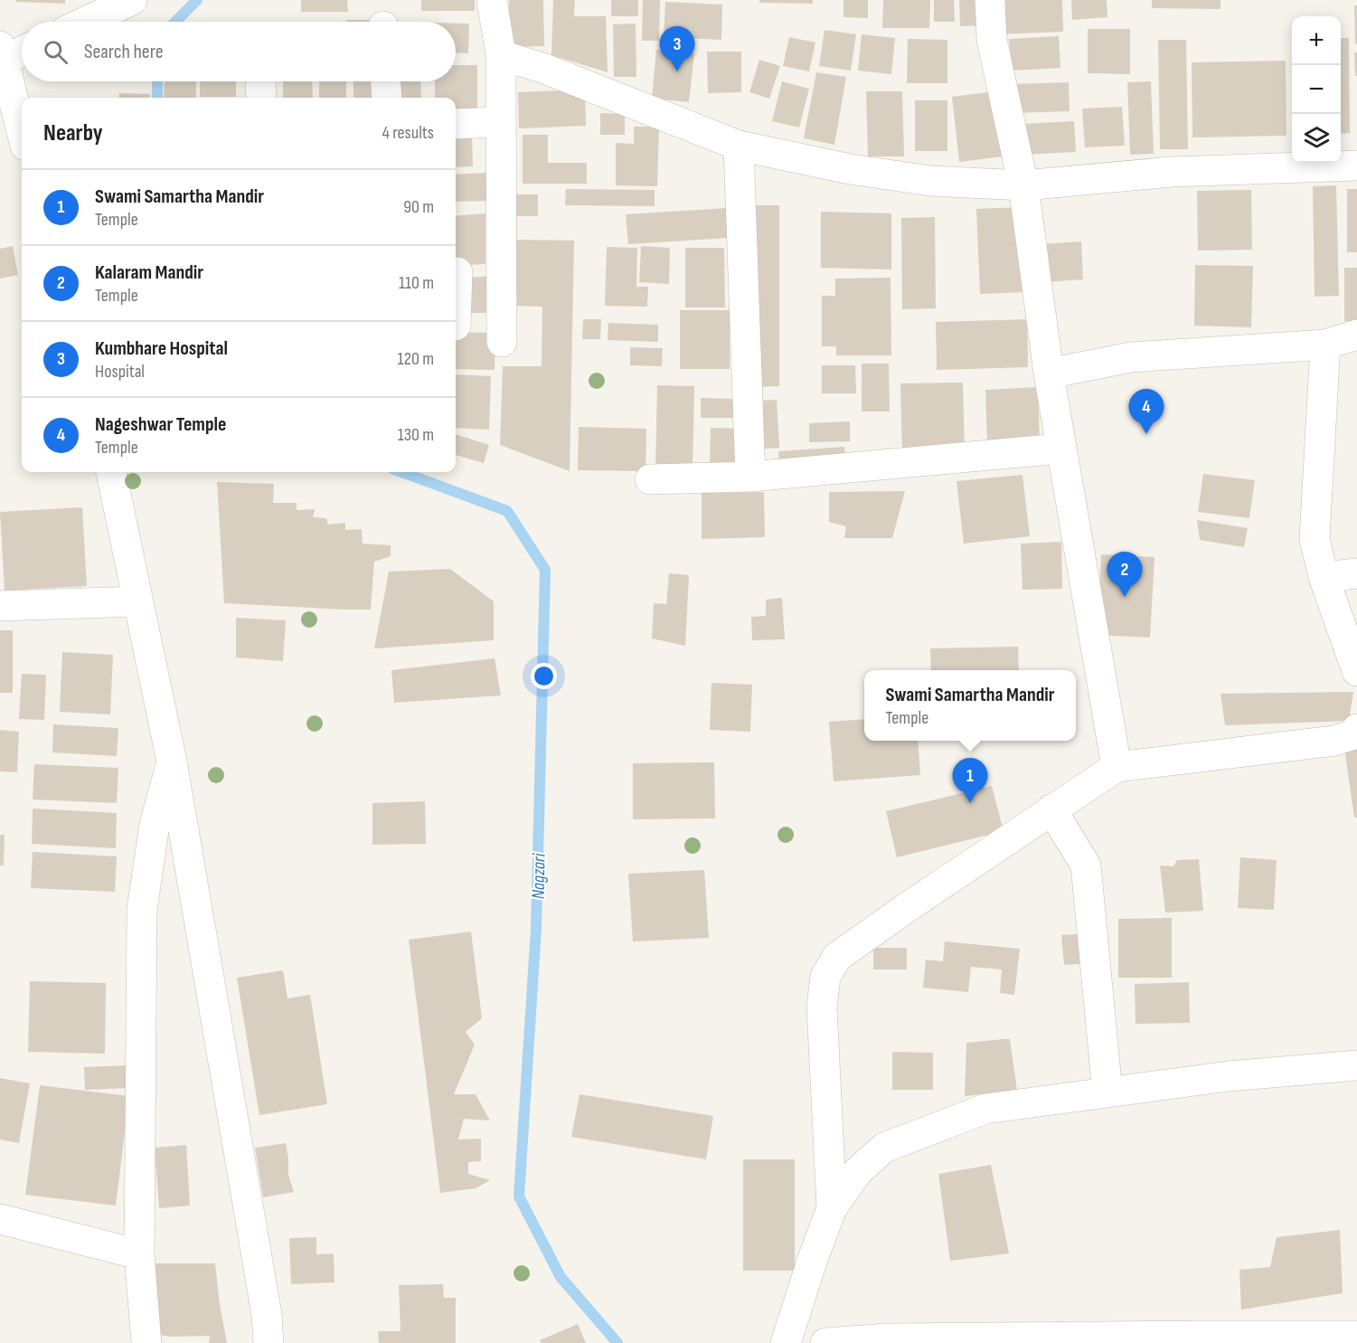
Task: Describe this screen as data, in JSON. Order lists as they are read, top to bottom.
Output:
{
  "water": ["Nagzari"],
  "page": {
    "map_buttons": ["+", "−"],
    "search": "Search here",
    "pins": [
      "3",
      "4",
      "2",
      "1"
    ],
    "heading": ["Nearby", "4 results"],
    "list": [
      {
        "mark": "1",
        "name": "Swami Samartha Mandir",
        "note": "Temple",
        "value": "90 m"
      },
      {
        "mark": "2",
        "name": "Kalaram Mandir",
        "note": "Temple",
        "value": "110 m"
      },
      {
        "mark": "3",
        "name": "Kumbhare Hospital",
        "note": "Hospital",
        "value": "120 m"
      },
      {
        "mark": "4",
        "name": "Nageshwar Temple",
        "note": "Temple",
        "value": "130 m"
      }
    ],
    "popup": ["Swami Samartha Mandir", "Temple"]
  }
}
